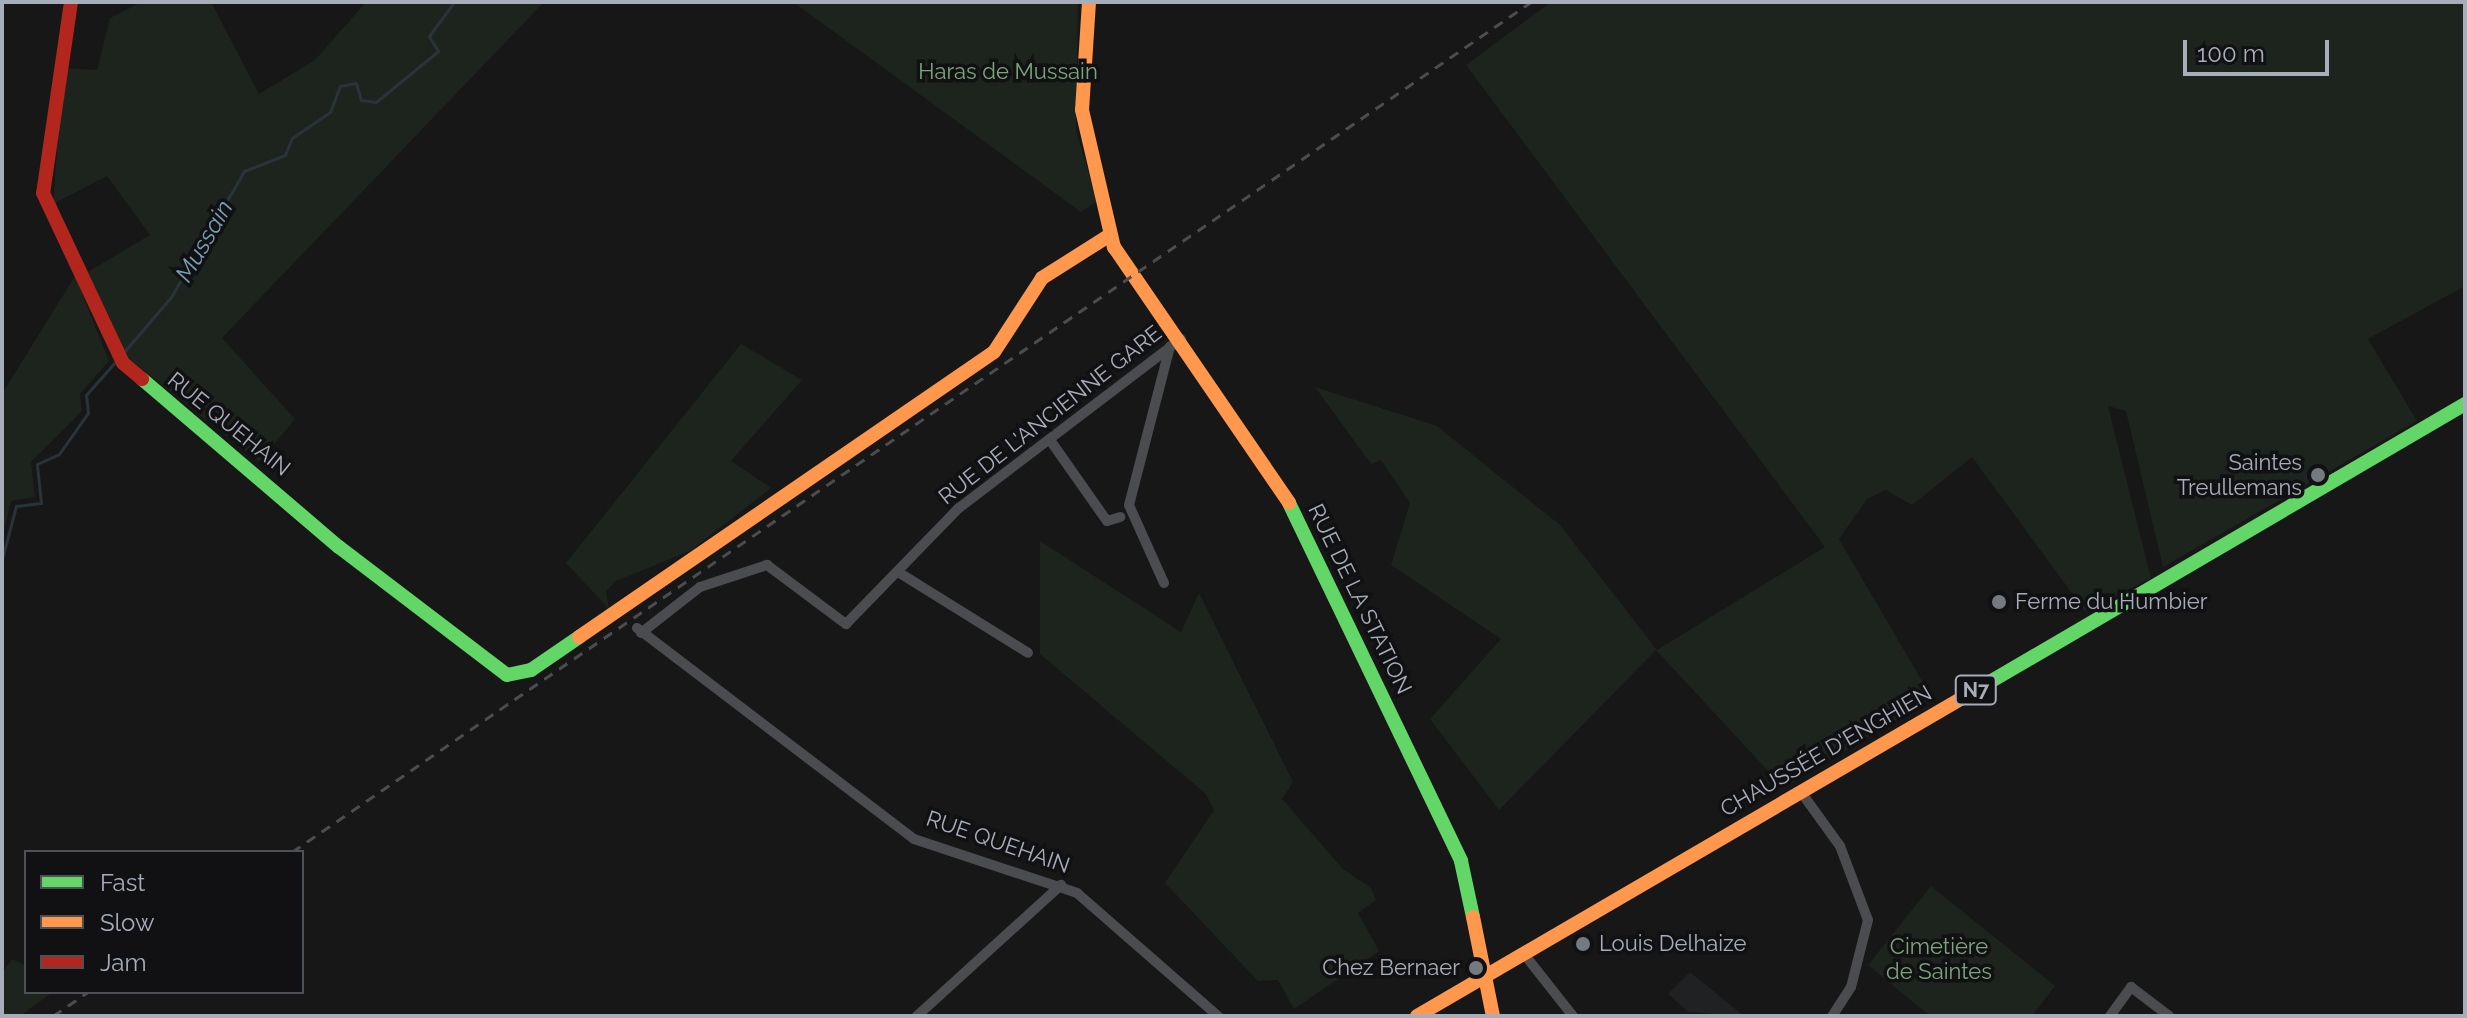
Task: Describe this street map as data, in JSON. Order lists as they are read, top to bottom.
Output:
{
  "streets": {
    "street": [
      "RUE DE L'ANCIENNE GARE",
      "RUE QUEHAIN",
      "RUE DE LA STATION",
      "N7",
      "CHAUSSÉE D'ENGHIEN"
    ]
  },
  "crossings": [
    ["RUE DE L'ANCIENNE GARE", "RUE QUEHAIN"],
    ["RUE DE L'ANCIENNE GARE", "RUE DE LA STATION"],
    ["RUE QUEHAIN", "RUE DE LA STATION"],
    ["RUE DE LA STATION", "CHAUSSÉE D'ENGHIEN"]
  ],
  "water": ["Mussain"],
  "parks": ["Haras de Mussain", "Cimetière de Saintes"],
  "places": [
    "Saintes Treullemans",
    "Ferme du Humbier",
    "Louis Delhaize",
    "Chez Bernaer"
  ],
  "legend": ["Fast", "Slow", "Jam"],
  "scale_bar": "100 m"
}
